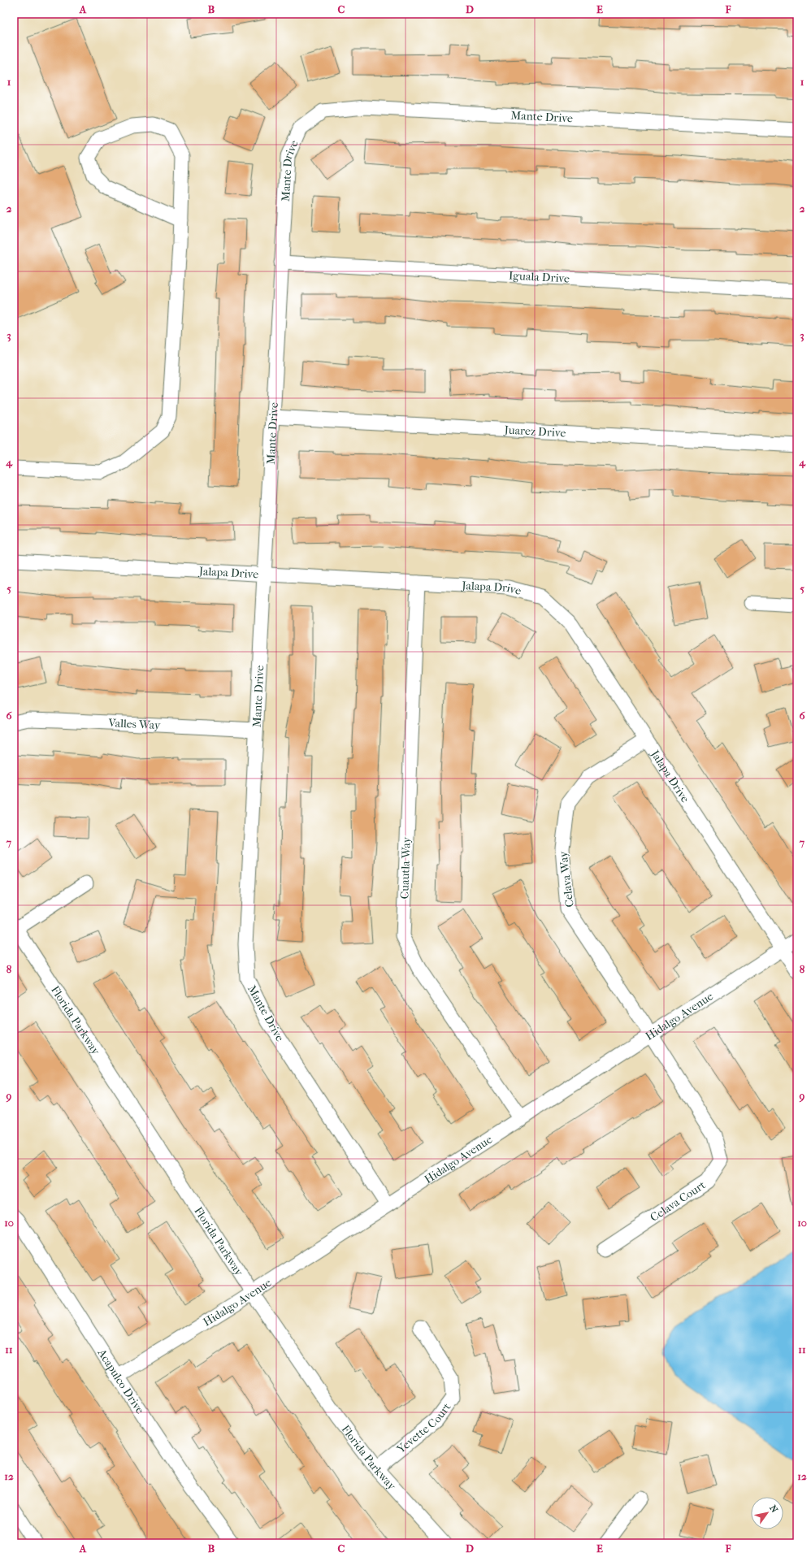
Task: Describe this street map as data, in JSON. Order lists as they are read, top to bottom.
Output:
{
  "streets": {
    "street": [
      "Mante Drive",
      "Iguala Drive",
      "Juarez Drive",
      "Jalapa Drive",
      "Valles Way",
      "Cuautla Way",
      "Celava Way",
      "Hidalgo Avenue",
      "Florida Parkway",
      "Celava Court",
      "Acapulco Drive",
      "Yevette Court"
    ]
  },
  "crossings": [
    ["Mante Drive", "Iguala Drive"],
    ["Mante Drive", "Juarez Drive"],
    ["Mante Drive", "Jalapa Drive"],
    ["Mante Drive", "Valles Way"],
    ["Mante Drive", "Hidalgo Avenue"],
    ["Jalapa Drive", "Cuautla Way"],
    ["Jalapa Drive", "Celava Way"],
    ["Jalapa Drive", "Hidalgo Avenue"],
    ["Cuautla Way", "Hidalgo Avenue"],
    ["Celava Way", "Hidalgo Avenue"],
    ["Celava Way", "Celava Court"],
    ["Hidalgo Avenue", "Florida Parkway"],
    ["Hidalgo Avenue", "Celava Court"],
    ["Hidalgo Avenue", "Acapulco Drive"],
    ["Florida Parkway", "Yevette Court"]
  ],
  "north": "top right",
  "grid": {
    "columns": [
      "A",
      "B",
      "C",
      "D",
      "E",
      "F"
    ],
    "rows": [
      "1",
      "2",
      "3",
      "4",
      "5",
      "6",
      "7",
      "8",
      "9",
      "10",
      "11",
      "12"
    ]
  }
}
